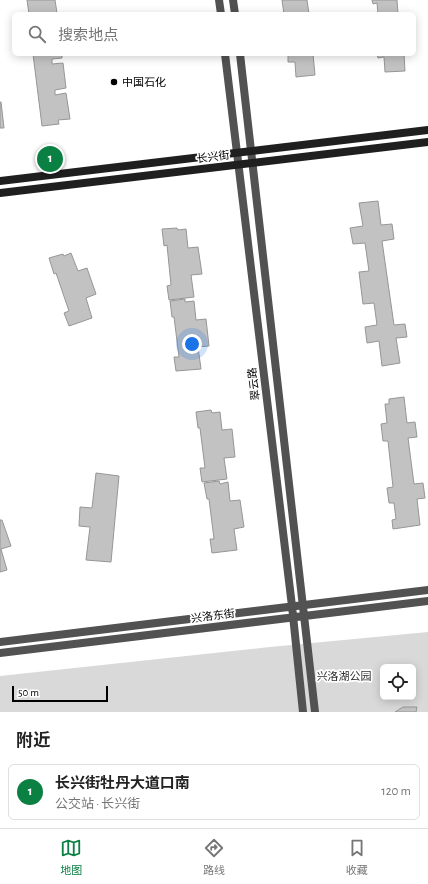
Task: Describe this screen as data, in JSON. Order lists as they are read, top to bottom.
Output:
{
  "streets": {
    "main road": ["长兴街"],
    "street": ["翠云路", "兴洛东街"]
  },
  "crossings": [
    ["长兴街", "翠云路"],
    ["翠云路", "兴洛东街"]
  ],
  "parks": ["兴洛湖公园"],
  "places": ["中国石化"],
  "scale_bar": "50 m",
  "page": {
    "search": "搜索地点",
    "pins": "1",
    "scale": "50 m",
    "heading": "附近",
    "list": [
      {
        "mark": "1",
        "name": "长兴街牡丹大道口南",
        "note": "公交站 · 长兴街",
        "value": "120 m"
      }
    ],
    "nav": ["地图", "路线", "收藏"]
  }
}
